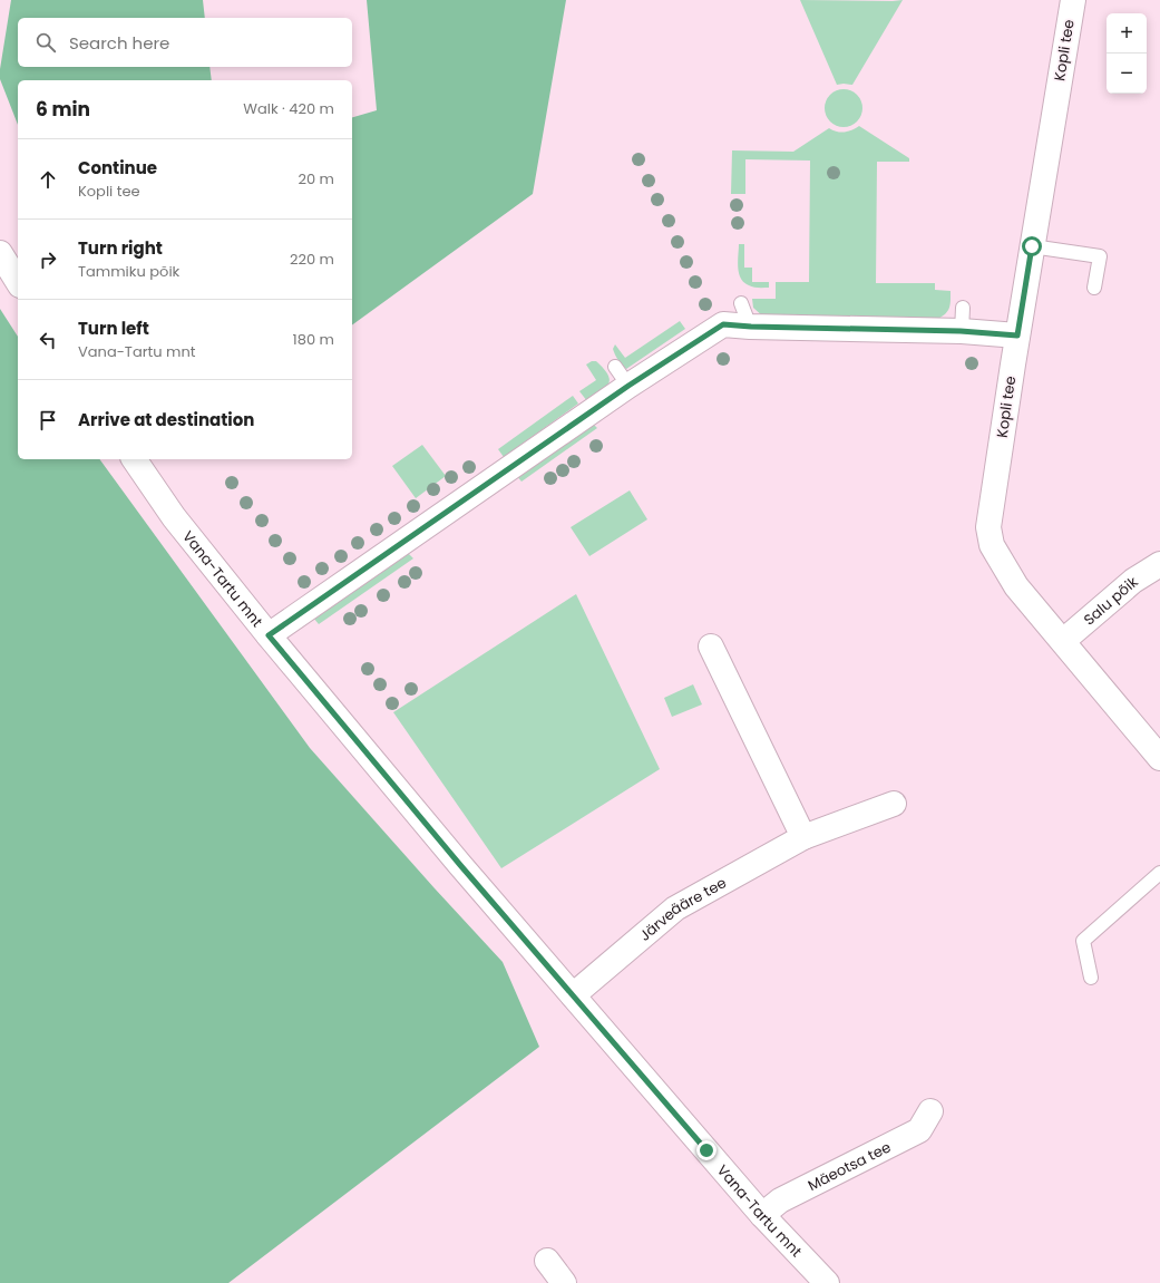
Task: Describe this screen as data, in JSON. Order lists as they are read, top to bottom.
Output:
{
  "streets": {
    "street": [
      "Kopli tee",
      "Vana-Tartu mnt",
      "Salu põik",
      "Järveääre tee",
      "Mäeotsa tee"
    ]
  },
  "crossings": [
    ["Kopli tee", "Salu põik"],
    ["Vana-Tartu mnt", "Järveääre tee"],
    ["Vana-Tartu mnt", "Mäeotsa tee"]
  ],
  "page": {
    "map_buttons": ["+", "−"],
    "search": "Search here",
    "heading": ["6 min", "Walk · 420 m"],
    "list": [
      ["Continue", "Kopli tee", "20 m"],
      ["Turn right", "Tammiku põik", "220 m"],
      ["Turn left", "Vana-Tartu mnt", "180 m"],
      "Arrive at destination"
    ]
  }
}
